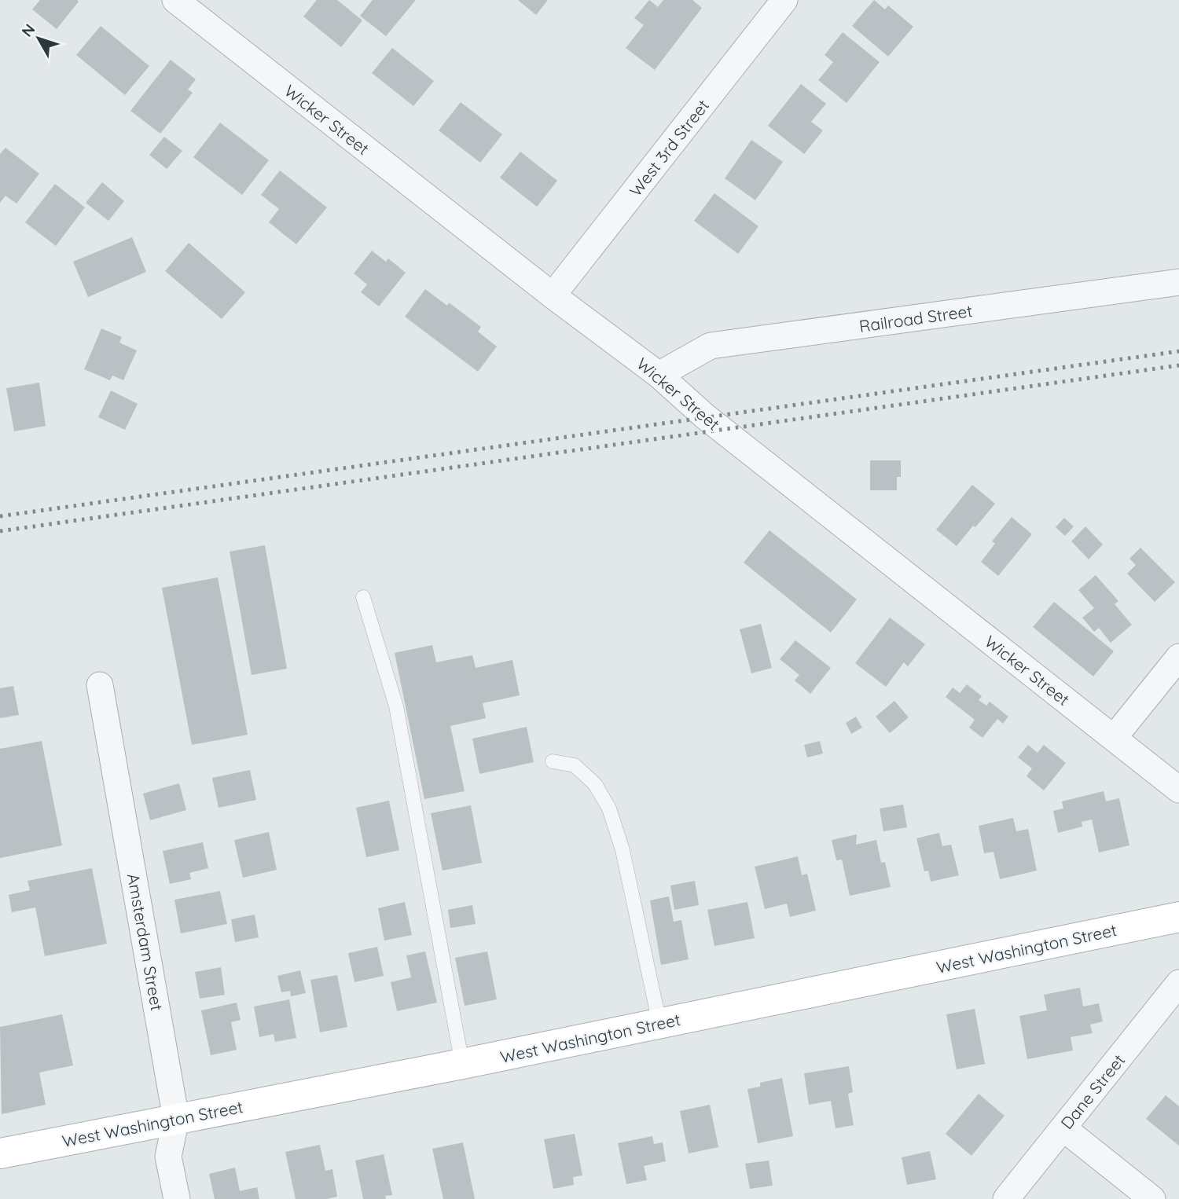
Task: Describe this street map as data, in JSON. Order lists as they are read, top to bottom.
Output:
{
  "streets": {
    "main road": ["West Washington Street"],
    "street": [
      "Wicker Street",
      "West 3rd Street",
      "Railroad Street",
      "Amsterdam Street",
      "Dane Street"
    ]
  },
  "crossings": [
    ["Wicker Street", "West 3rd Street"],
    ["Wicker Street", "Railroad Street"],
    ["Amsterdam Street", "West Washington Street"]
  ],
  "north": "top left"
}
